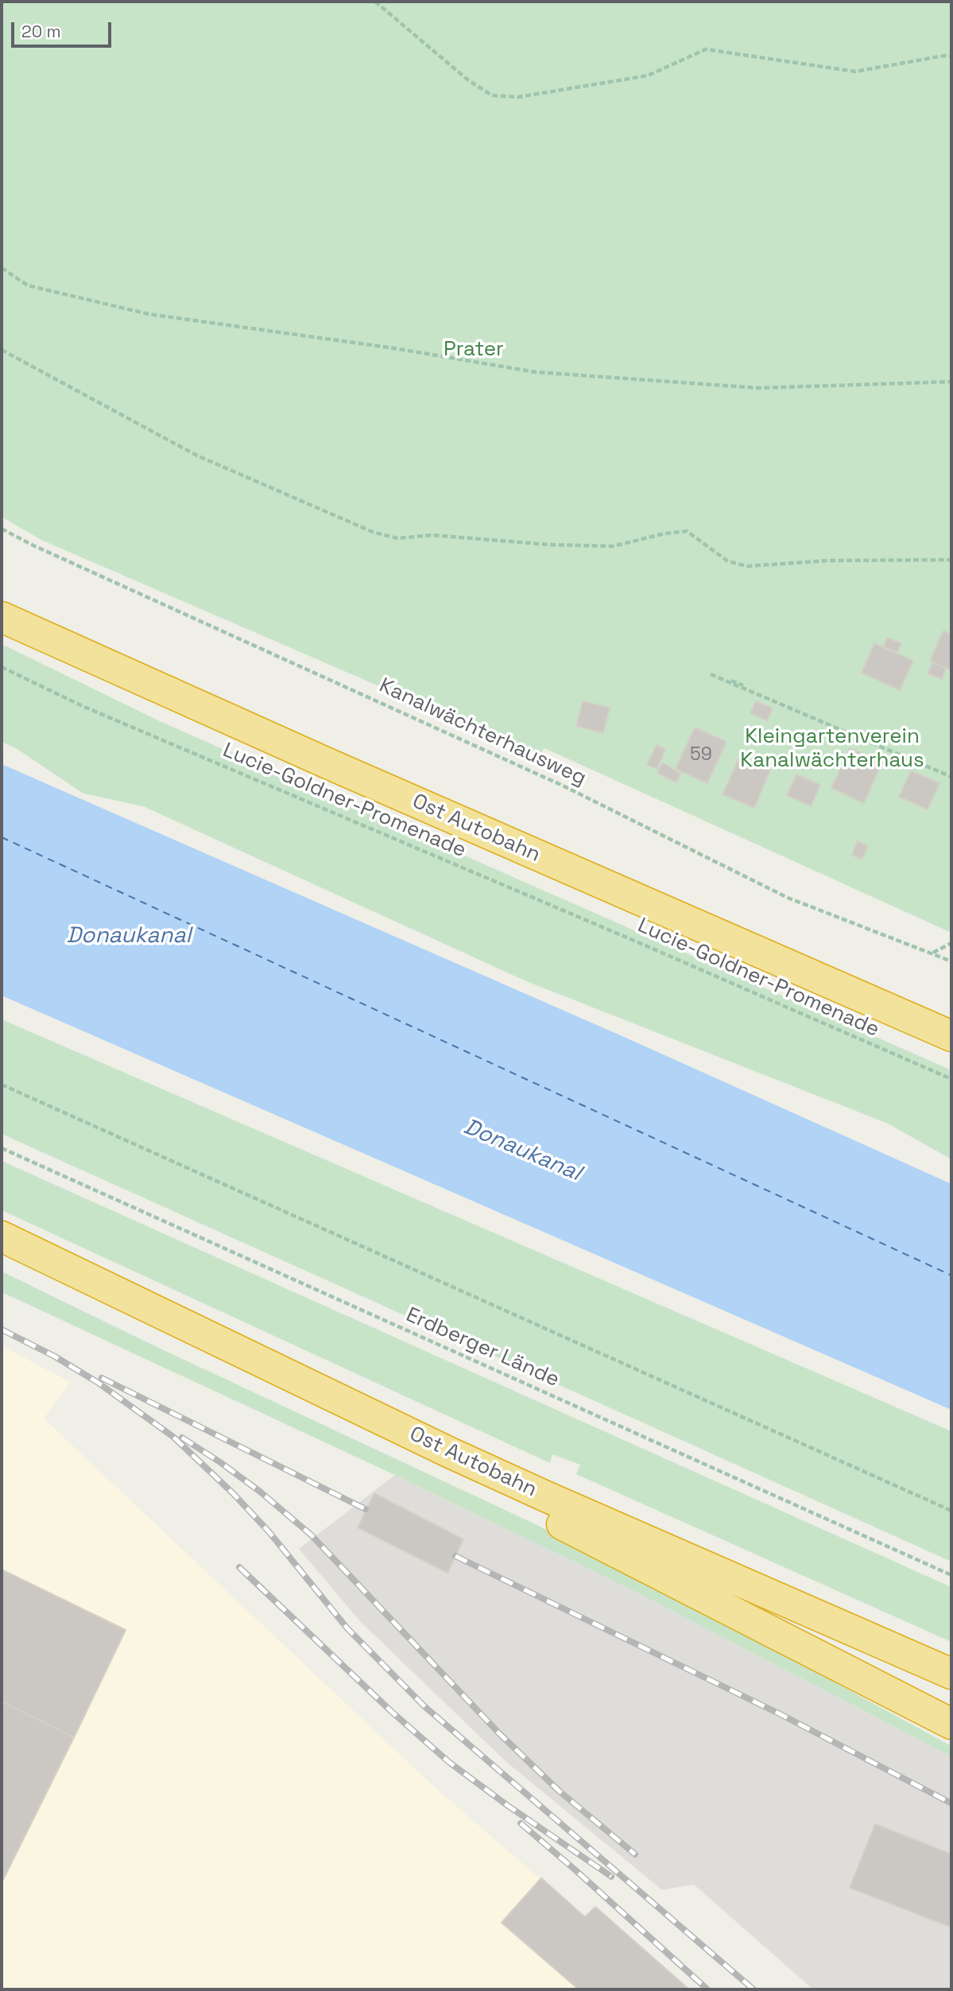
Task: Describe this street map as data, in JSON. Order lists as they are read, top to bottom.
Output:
{
  "streets": {
    "highway": ["Ost Autobahn"],
    "path": ["Kanalwächterhausweg", "Lucie-Goldner-Promenade", "Erdberger Lände"]
  },
  "water": ["Donaukanal"],
  "parks": ["Prater", "Kleingartenverein Kanalwächterhaus"],
  "house_numbers": ["59"],
  "scale_bar": "20 m"
}
